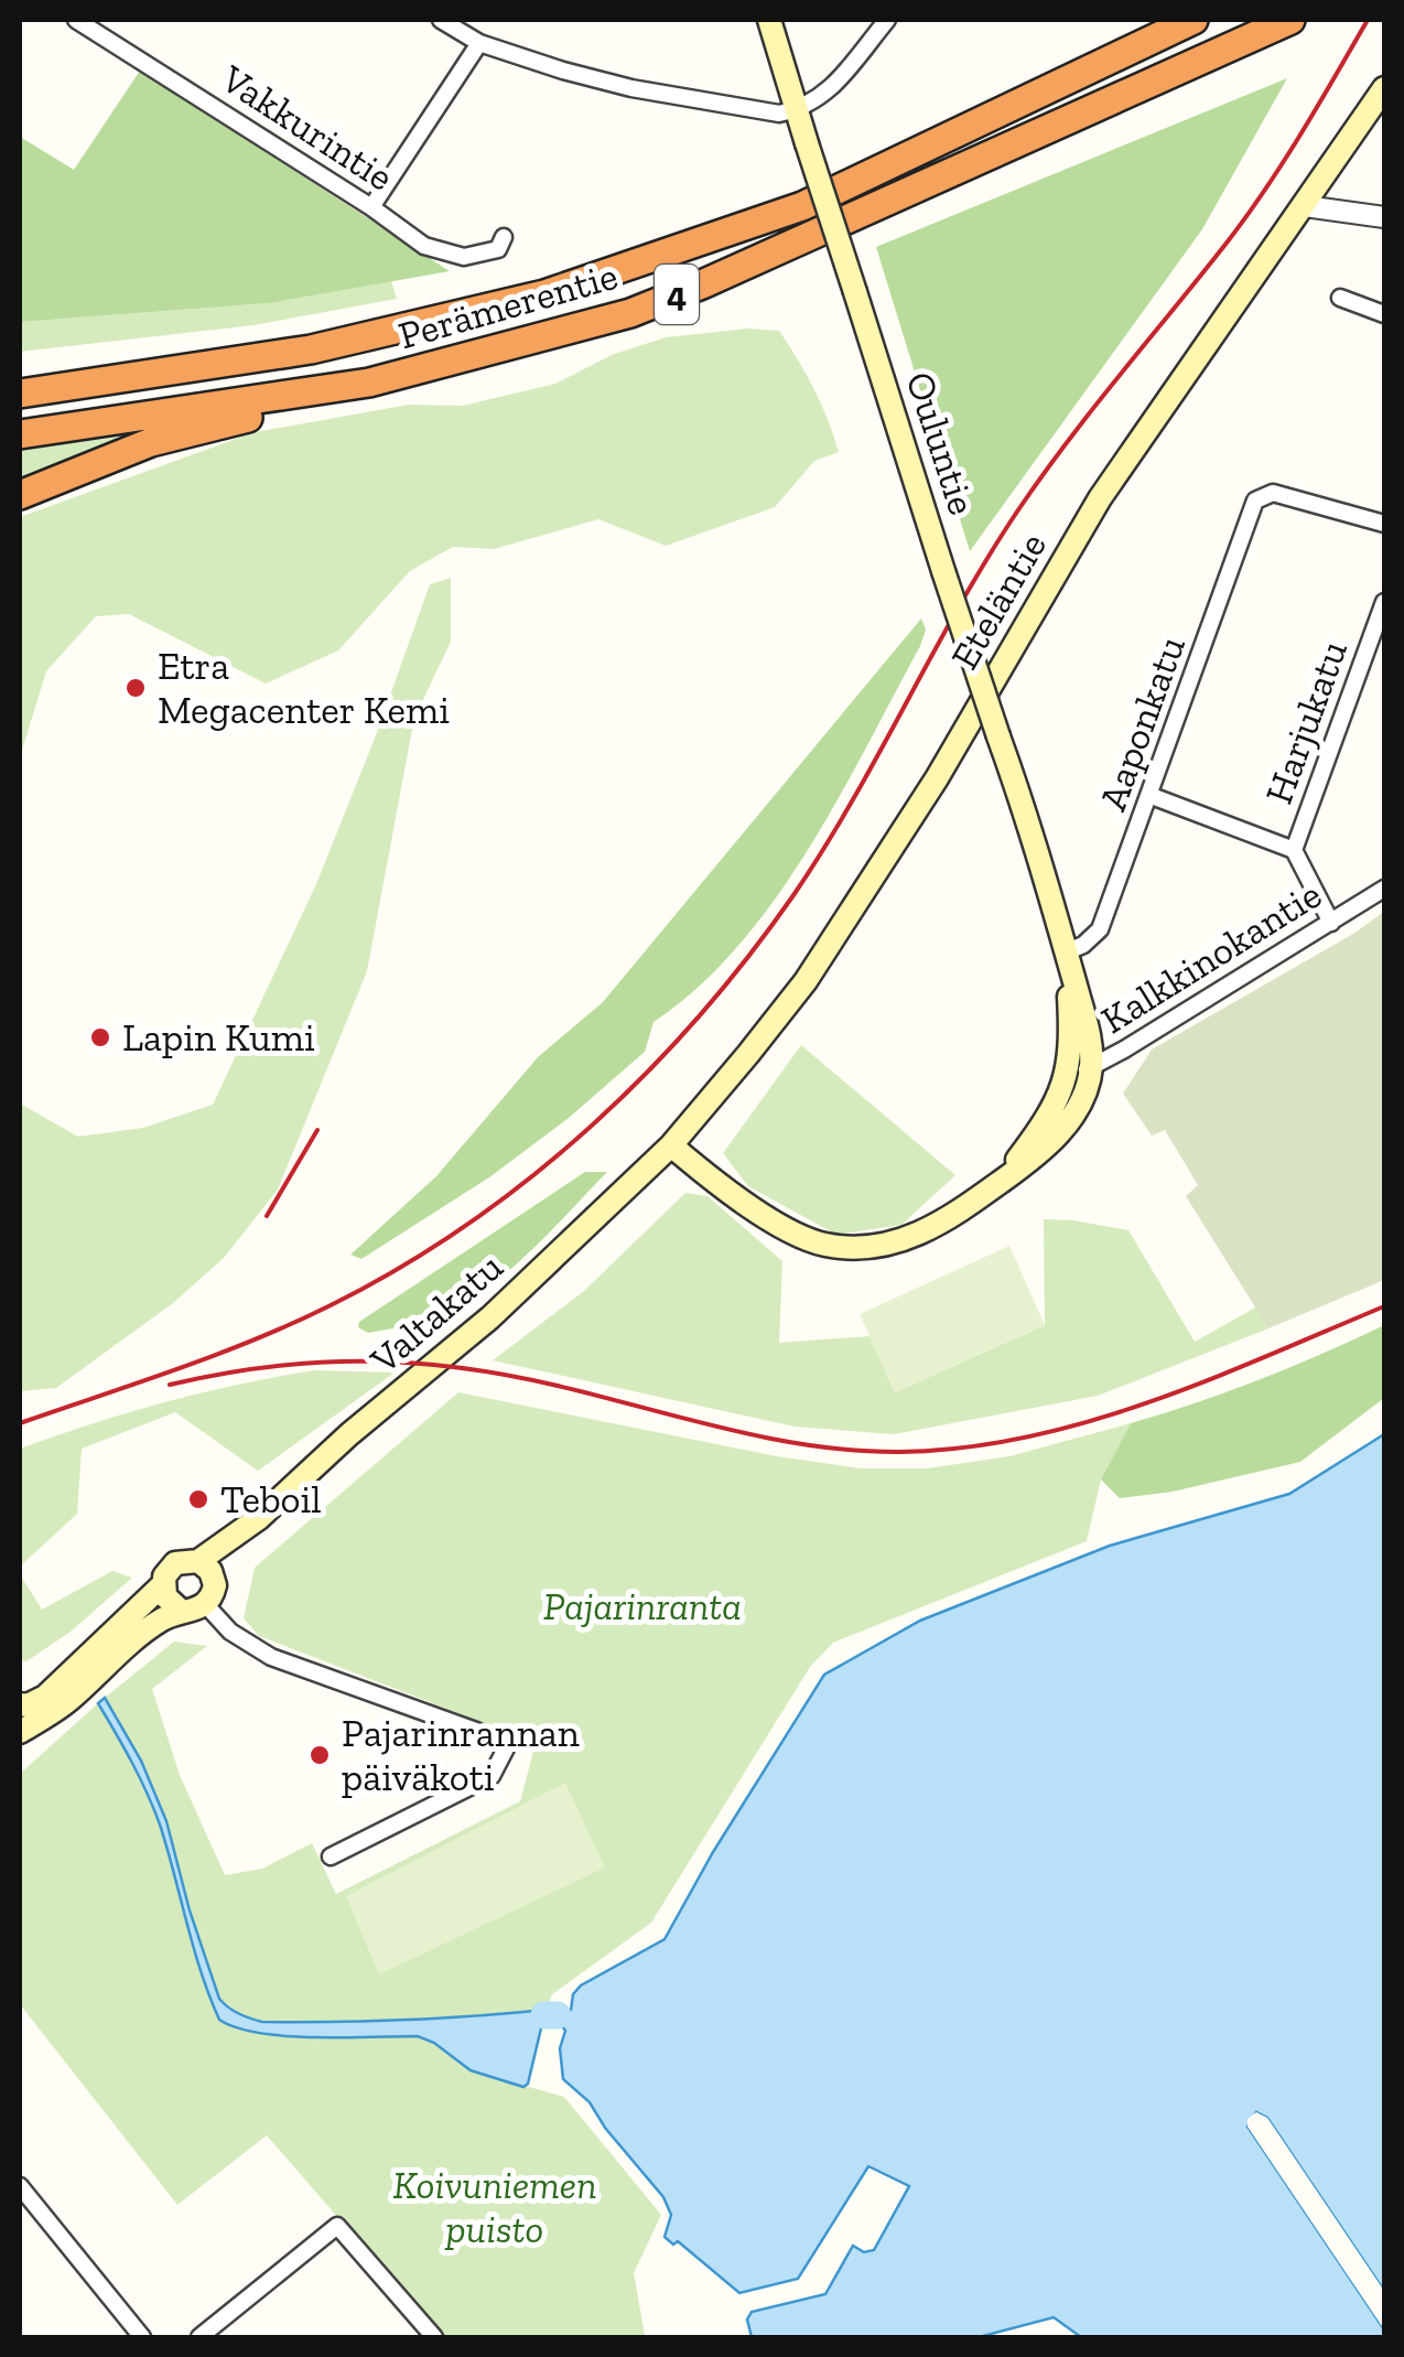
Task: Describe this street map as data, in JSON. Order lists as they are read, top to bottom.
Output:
{
  "streets": {
    "highway": ["4", "Perämerentie"],
    "main road": ["Ouluntie", "Eteläntie", "Valtakatu"],
    "street": [
      "Vakkurintie",
      "Harjukatu",
      "Aaponkatu",
      "Kalkkinokantie"
    ]
  },
  "crossings": [
    ["Ouluntie", "Aaponkatu"],
    ["Ouluntie", "Kalkkinokantie"],
    ["Eteläntie", "Valtakatu"],
    ["Harjukatu", "Kalkkinokantie"]
  ],
  "parks": ["Pajarinranta", "Koivuniemen puisto"],
  "places": [
    "Etra Megacenter Kemi",
    "Lapin Kumi",
    "Teboil",
    "Pajarinrannan päiväkoti"
  ]
}
